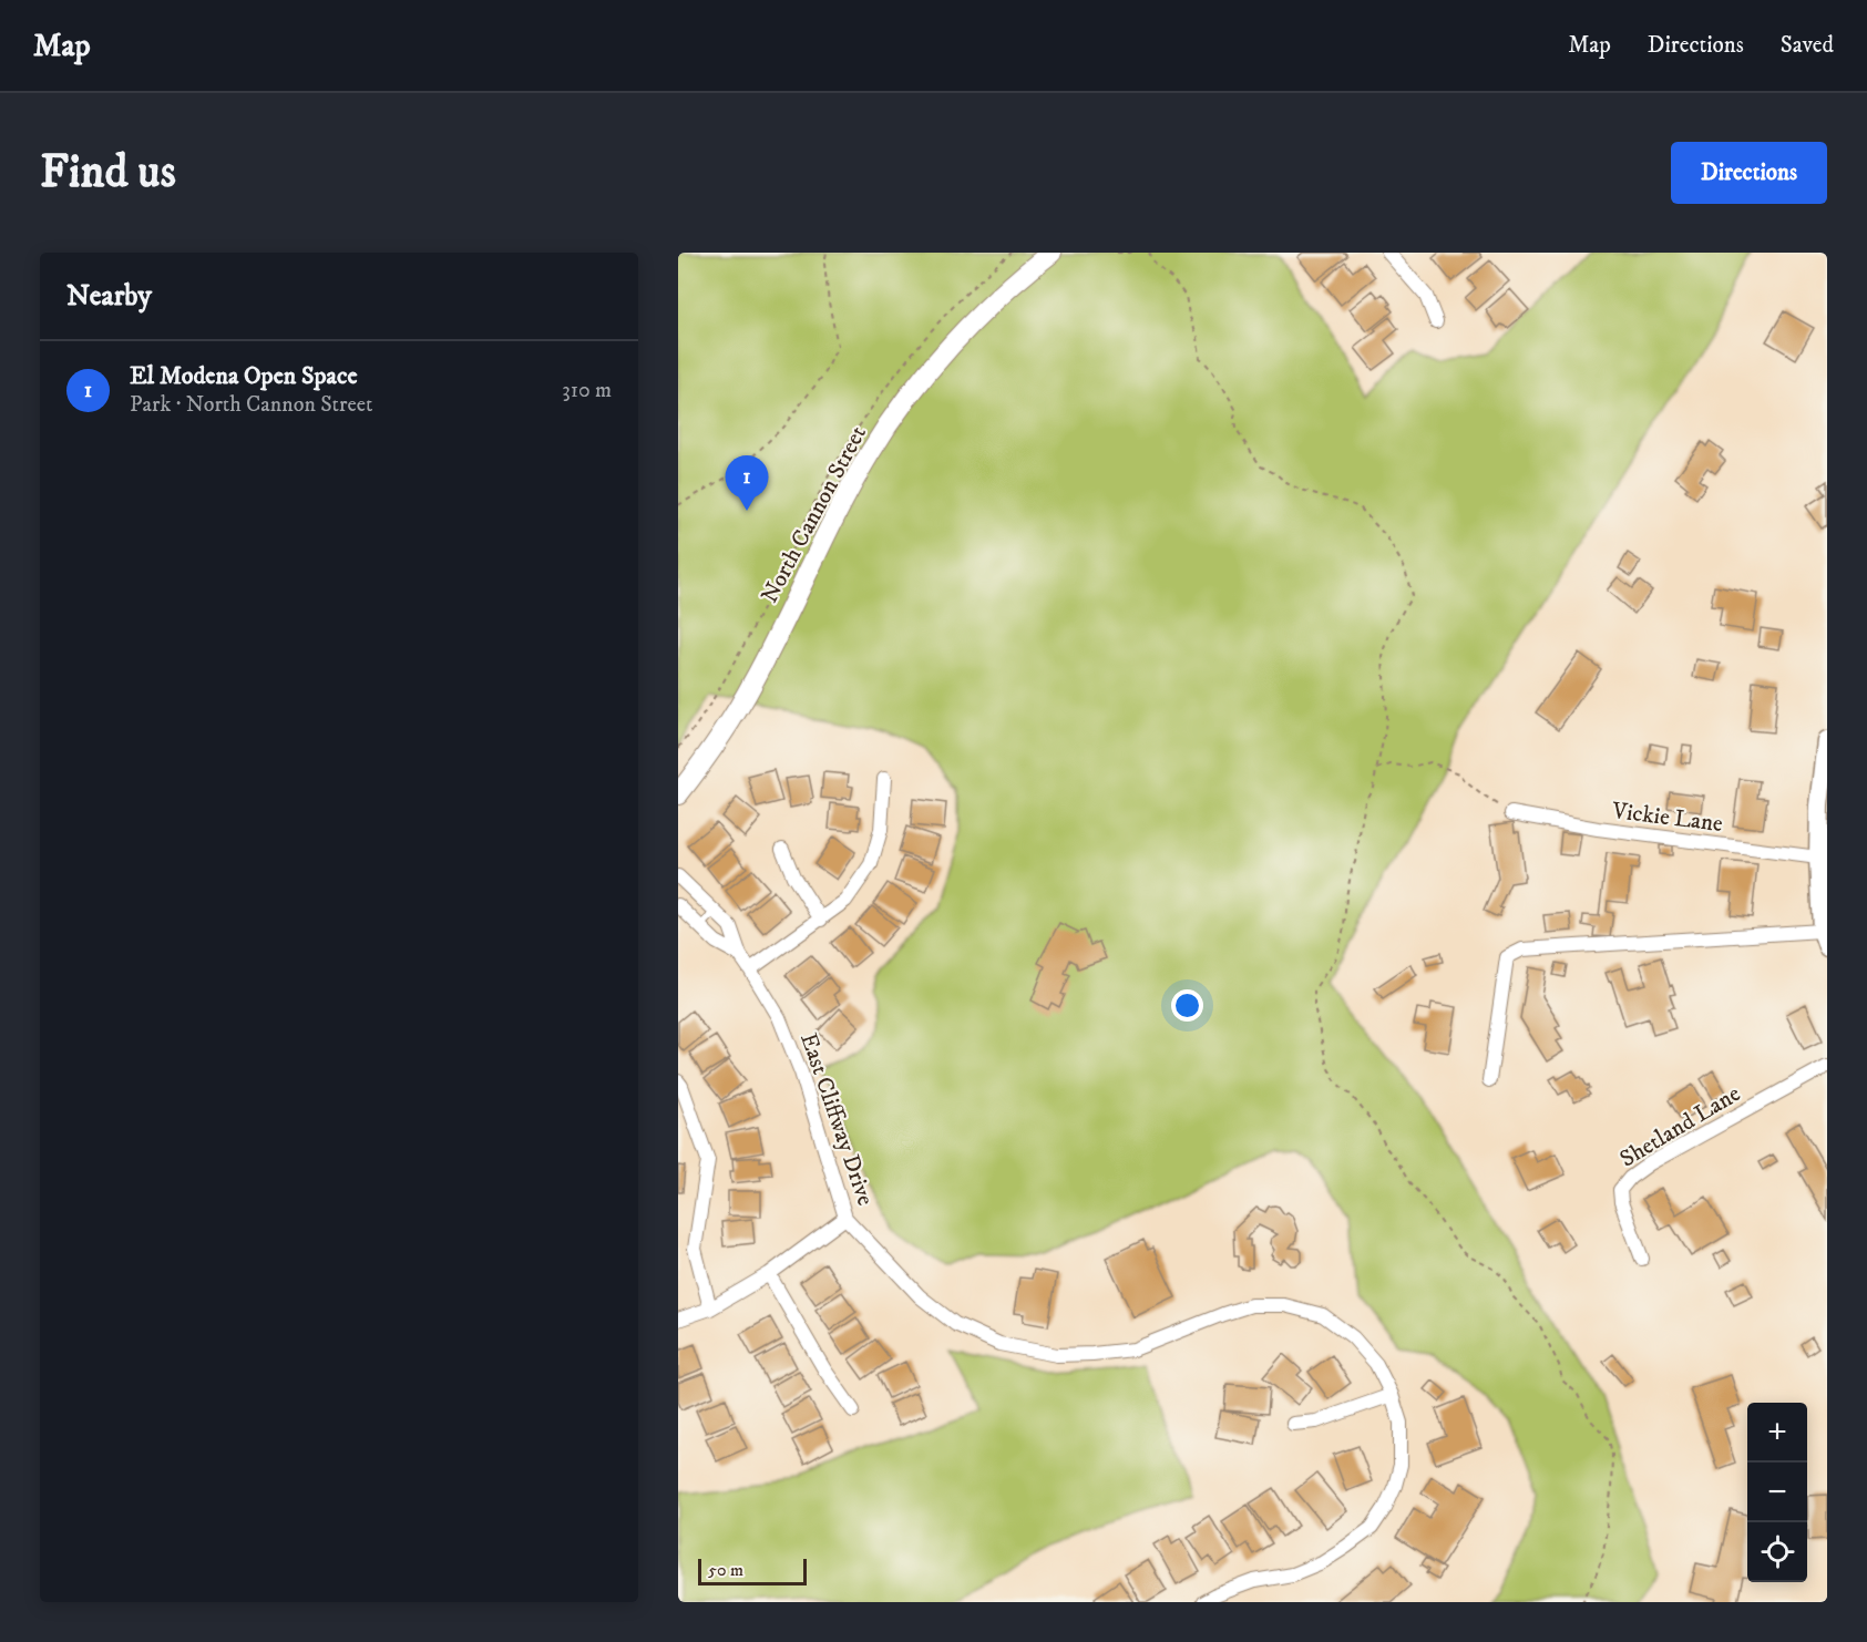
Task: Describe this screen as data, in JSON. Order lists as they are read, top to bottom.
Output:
{
  "streets": {
    "main road": ["North Cannon Street"],
    "street": ["Vickie Lane", "East Cliffway Drive", "Shetland Lane"]
  },
  "scale_bar": "50 m",
  "page": {
    "header": "Map",
    "nav": ["Map", "Directions", "Saved"],
    "buttons": "Directions",
    "title": "Find us",
    "heading": "Nearby",
    "list": [
      {
        "mark": "1",
        "name": "El Modena Open Space",
        "note": "Park · North Cannon Street",
        "value": "310 m"
      }
    ],
    "pins": "1",
    "map_buttons": ["+", "−"],
    "scale": "50 m"
  }
}
